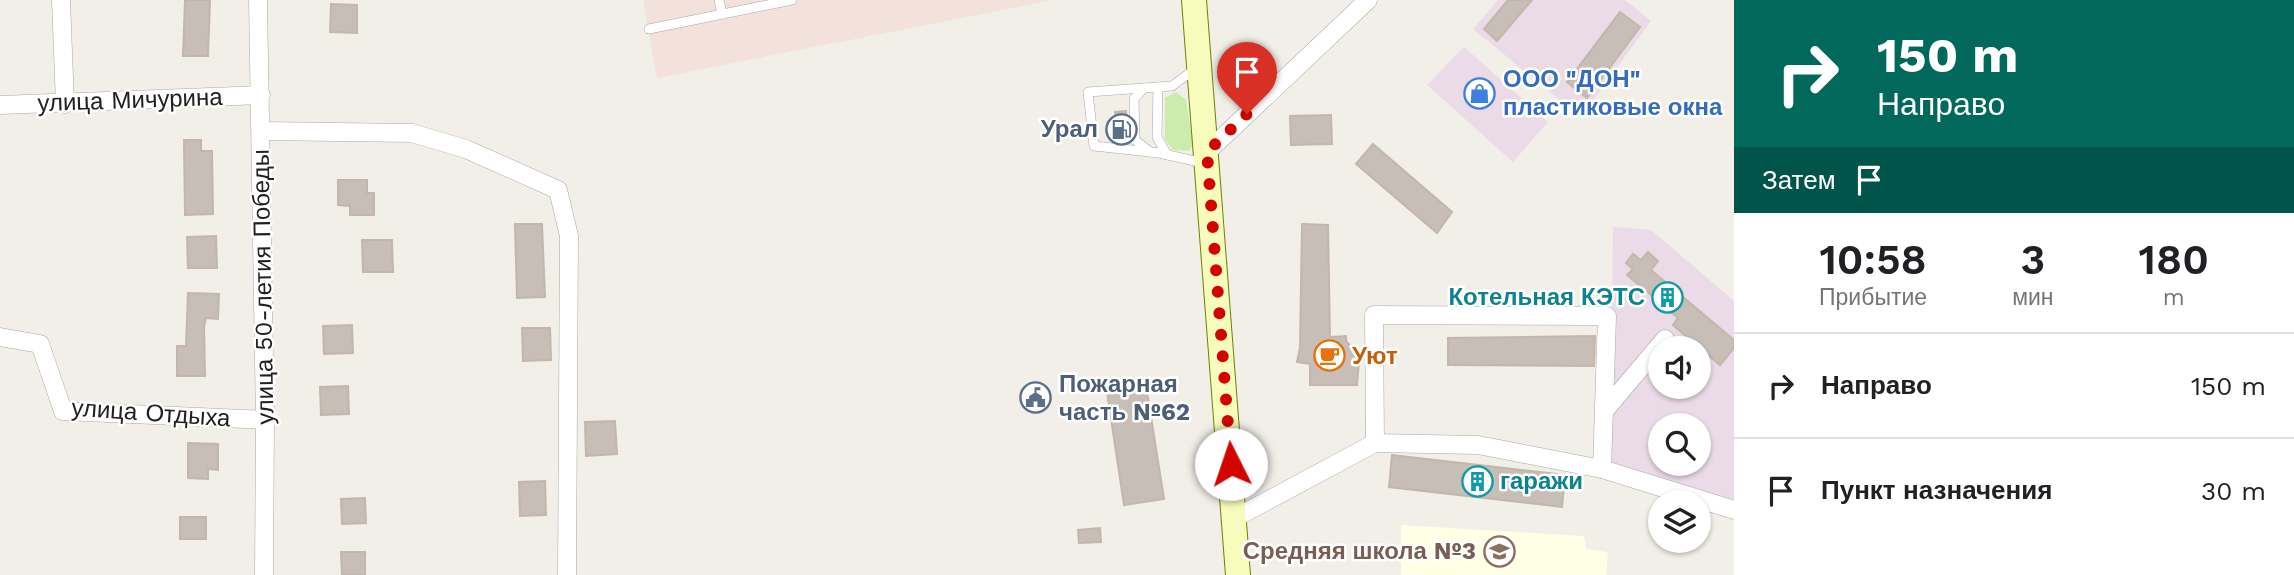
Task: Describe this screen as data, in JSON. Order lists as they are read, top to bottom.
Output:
{
  "streets": {
    "street": ["улица Мичурина", "улица 50-летия Победы", "улица Отдыха"]
  },
  "crossings": [
    ["улица Мичурина", "улица 50-летия Победы"],
    ["улица 50-летия Победы", "улица Отдыха"]
  ],
  "places": {
    "shop": ["ООО \"ДОН\" пластиковые окна"],
    "fuel station": ["Урал"],
    "building": ["Котельная КЭТС", "гаражи"],
    "cafe": ["Уют"],
    "public building": ["Пожарная часть №62"],
    "school or university": ["Средняя школа №3"]
  },
  "page": {
    "turn": ["150 m", "Направо"],
    "then": "Затем",
    "eta": [
      "10:58",
      "Прибытие",
      "3",
      "мин",
      "180",
      "m"
    ],
    "list": [
      {
        "name": "Направо",
        "value": "150 m"
      },
      {
        "name": "Пункт назначения",
        "value": "30 m"
      }
    ]
  }
}
